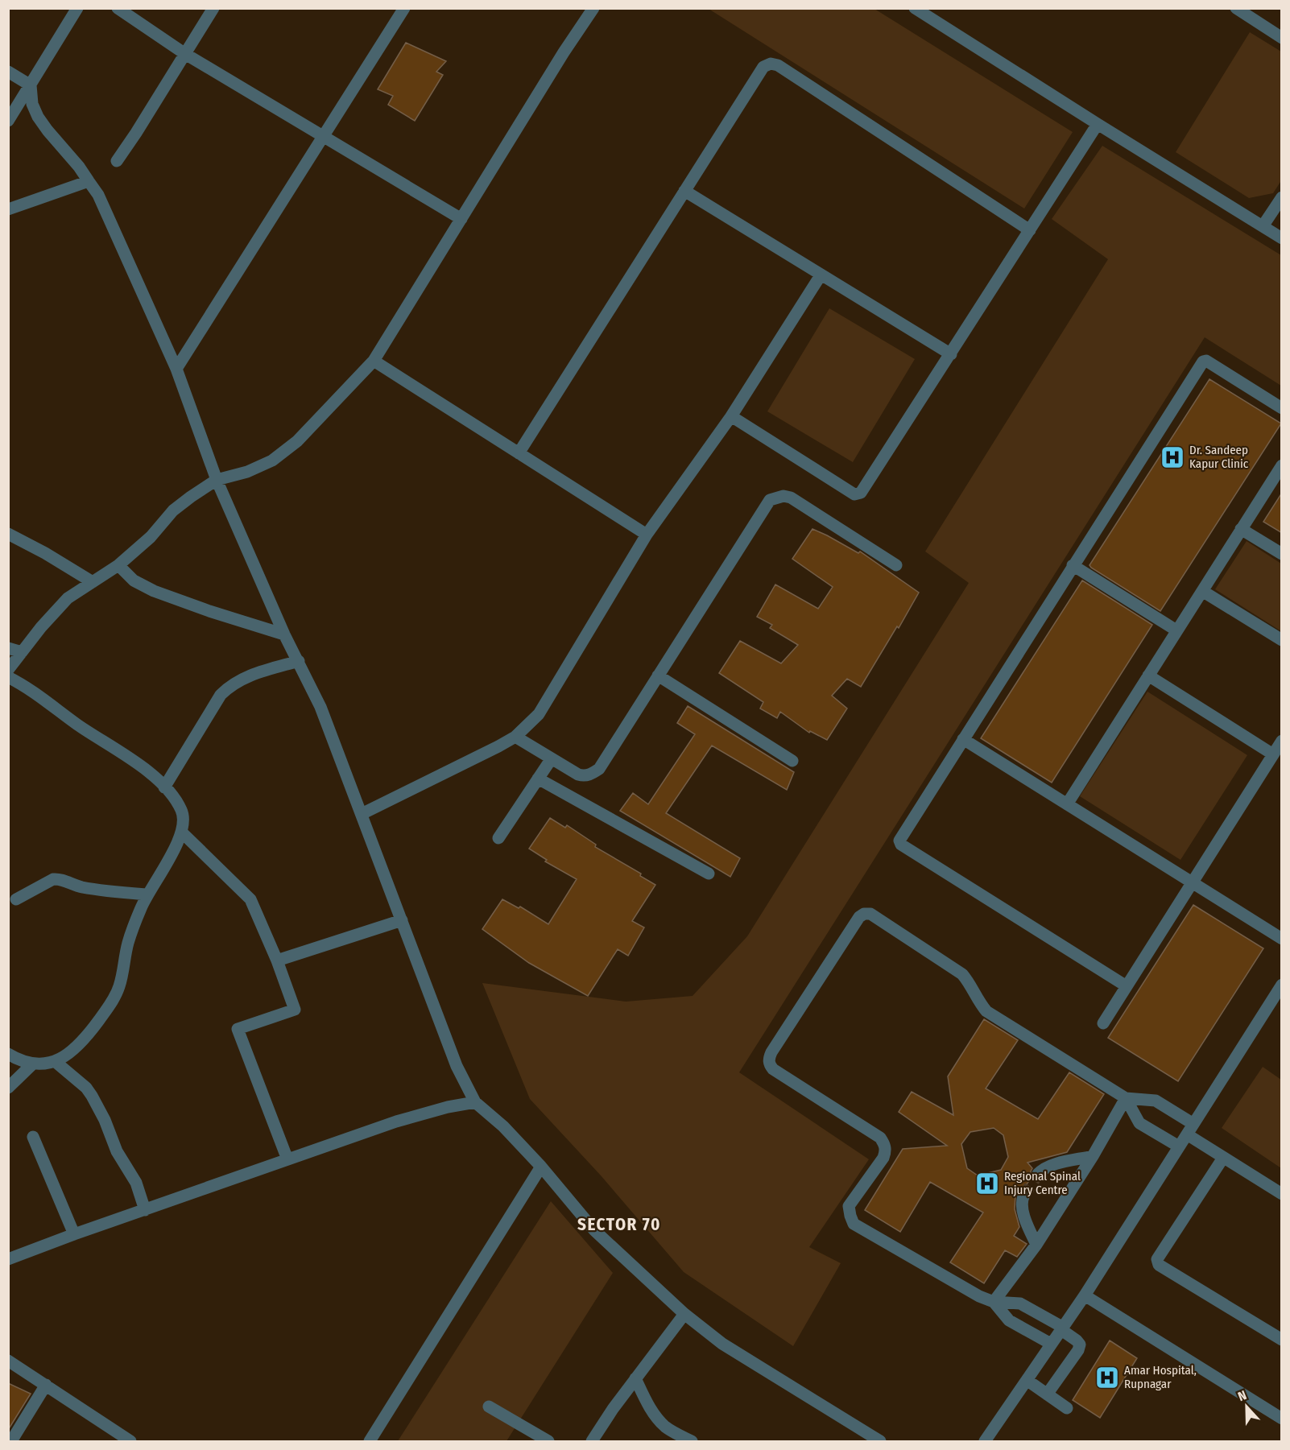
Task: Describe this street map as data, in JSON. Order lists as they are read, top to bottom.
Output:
{
  "districts": ["SECTOR 70"],
  "places": {
    "hospital": ["Dr. Sandeep Kapur Clinic", "Regional Spinal Injury Centre", "Amar Hospital, Rupnagar"]
  },
  "north": "top"
}
